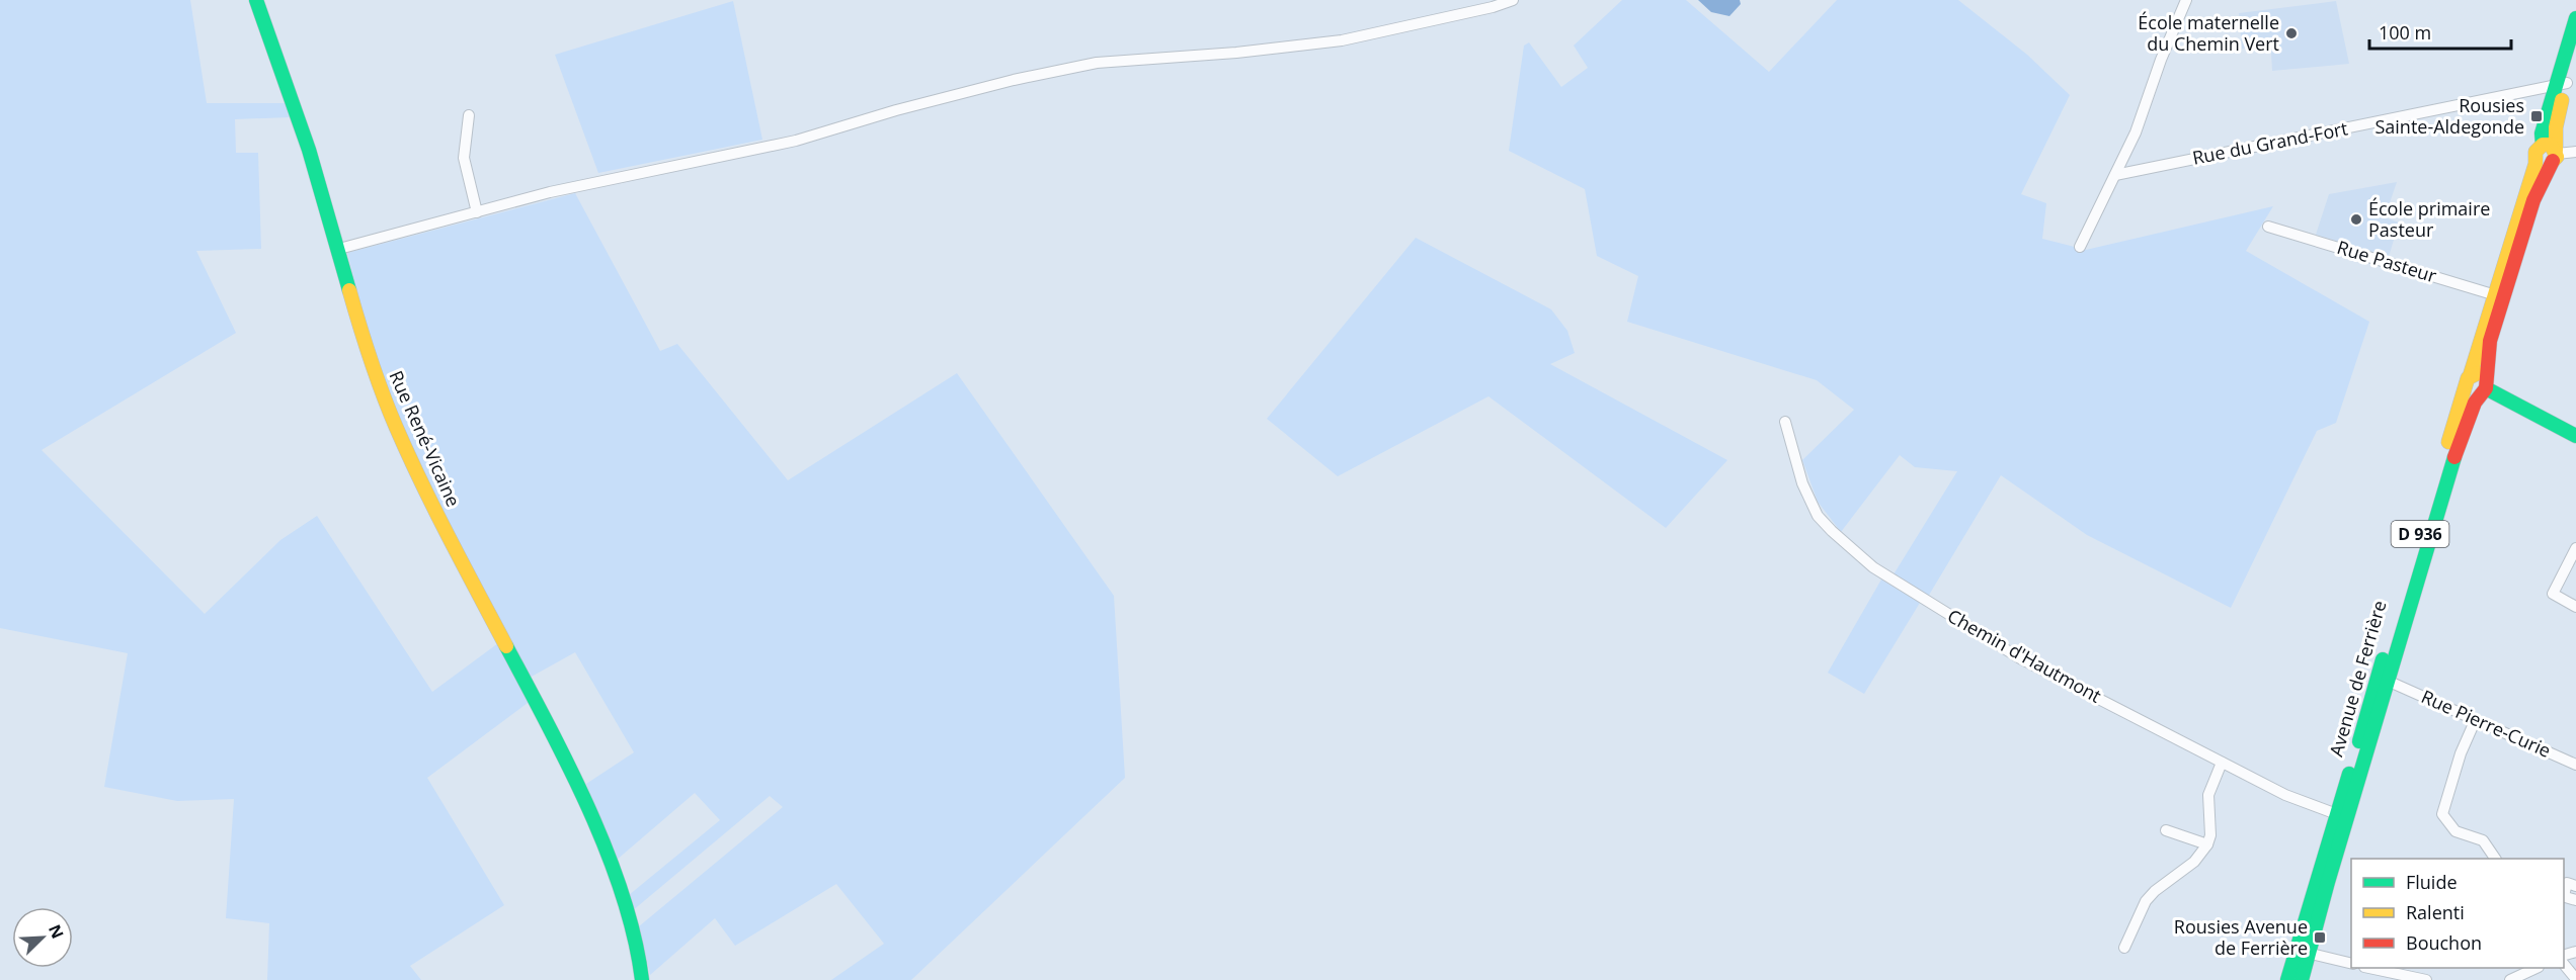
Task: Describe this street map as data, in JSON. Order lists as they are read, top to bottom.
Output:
{
  "streets": {
    "main road": ["Rue René-Vicaine", "D 936", "Avenue de Ferrière"],
    "street": [
      "Rue du Grand-Fort",
      "Rue Pasteur",
      "Chemin d'Hautmont",
      "Rue Pierre-Curie"
    ]
  },
  "crossings": [
    ["Rue du Grand-Fort", "Avenue de Ferrière"],
    ["Rue Pasteur", "Avenue de Ferrière"],
    ["Chemin d'Hautmont", "Avenue de Ferrière"],
    ["Avenue de Ferrière", "Rue Pierre-Curie"]
  ],
  "places": {
    "other": ["École maternelle du Chemin Vert", "École primaire Pasteur"],
    "transit": ["Rousies Sainte-Aldegonde", "Rousies Avenue de Ferrière"]
  },
  "legend": ["Fluide", "Ralenti", "Bouchon"],
  "scale_bar": "100 m",
  "north": "top right"
}
